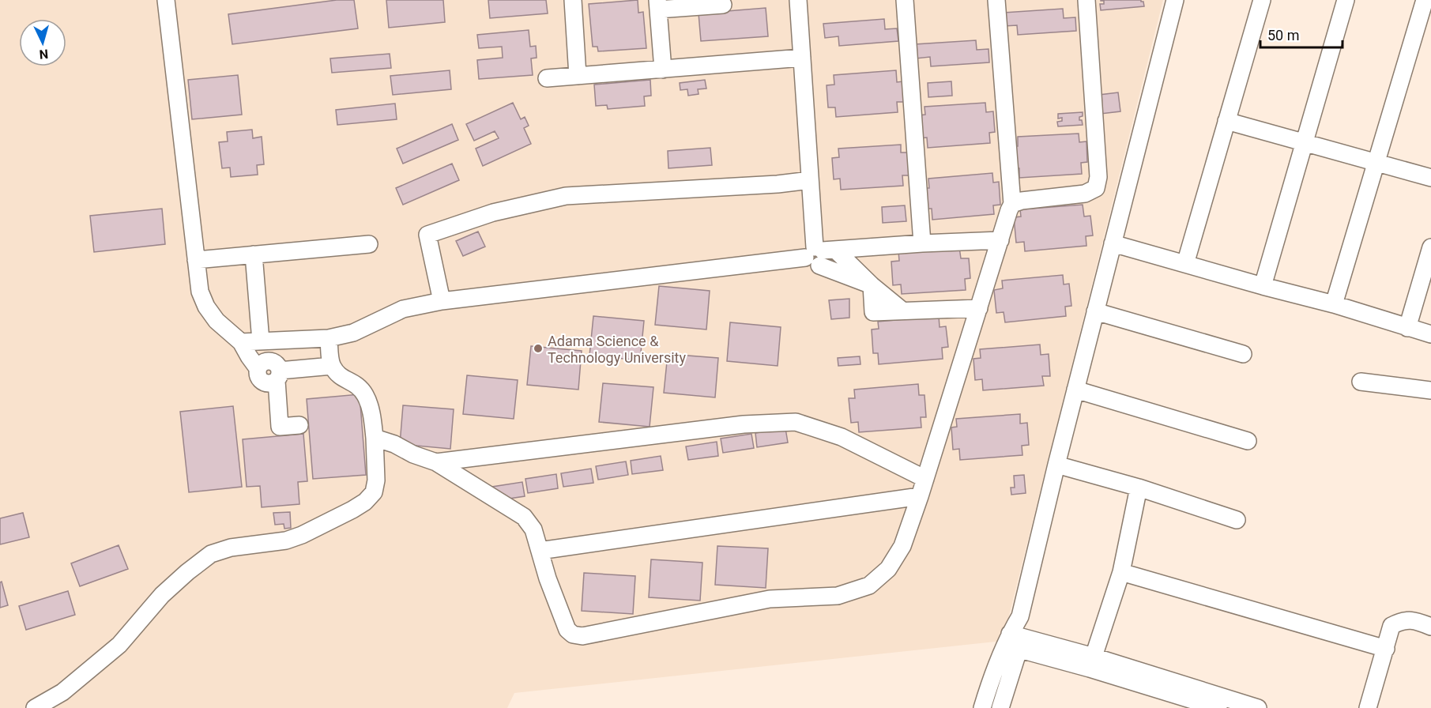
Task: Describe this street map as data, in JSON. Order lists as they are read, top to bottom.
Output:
{
  "places": ["Adama Science & Technology University"],
  "scale_bar": "50 m",
  "north": "bottom"
}
